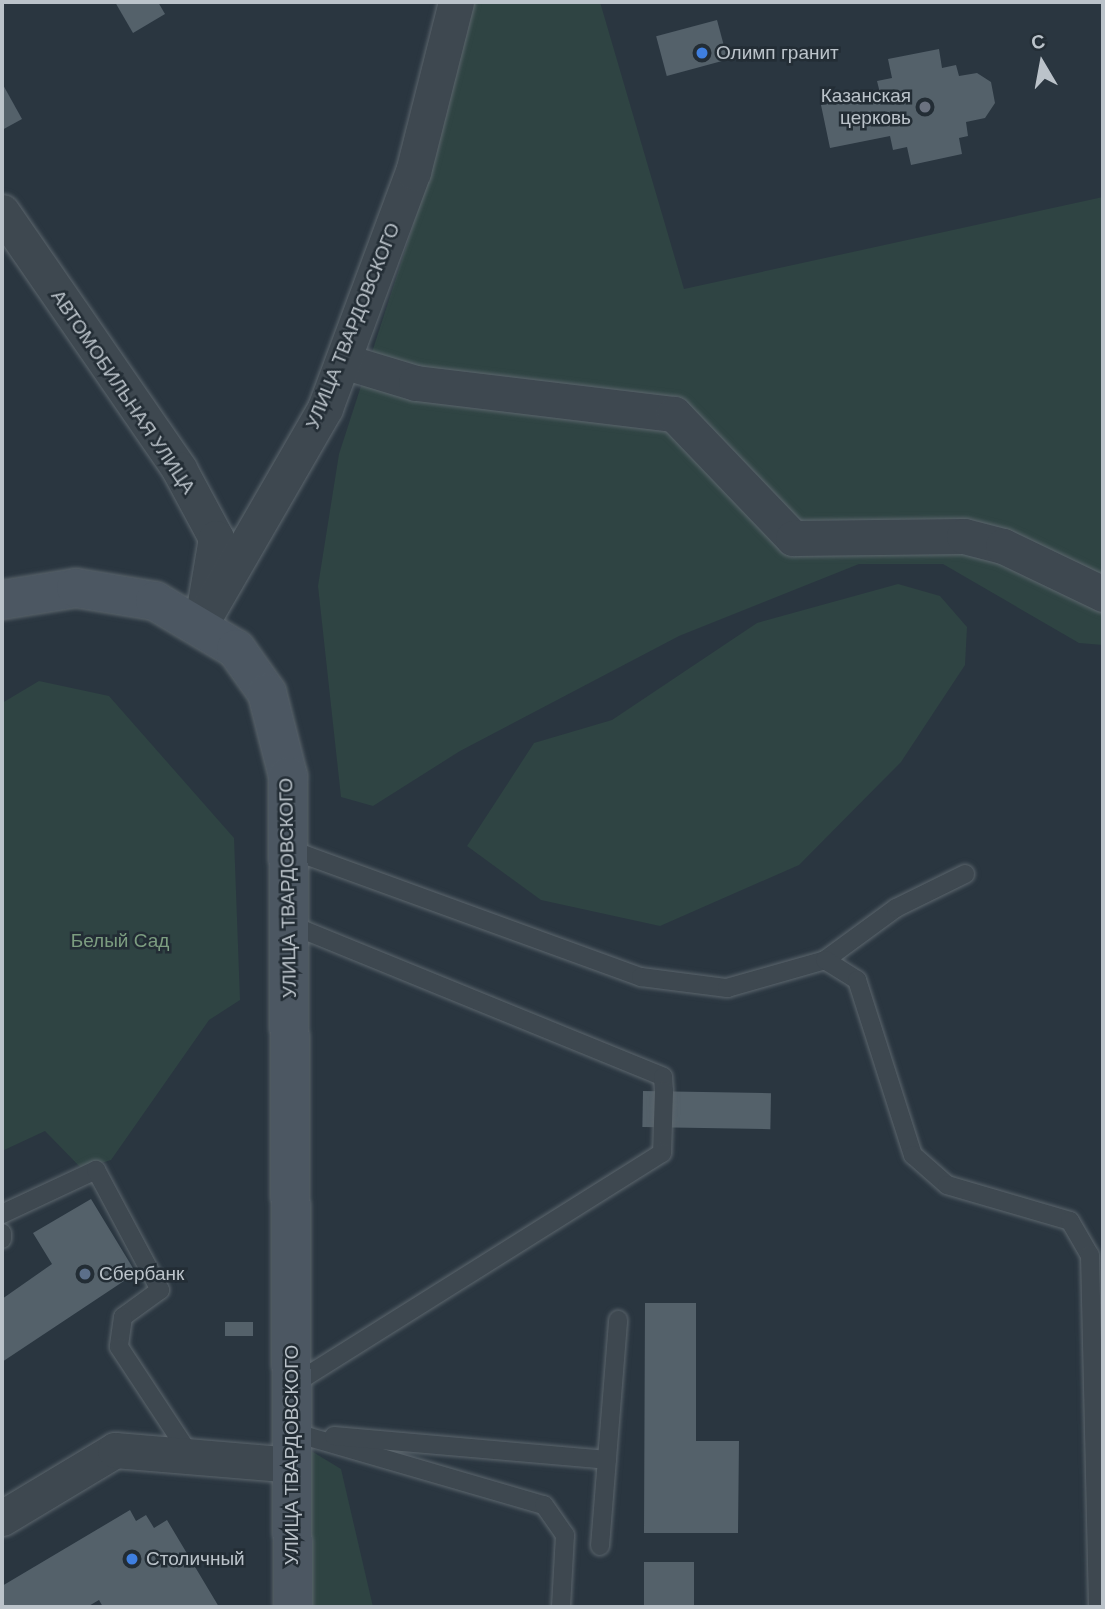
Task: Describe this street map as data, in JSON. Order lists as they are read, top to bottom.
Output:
{
  "streets": {
    "street": ["УЛИЦА ТВАРДОВСКОГО", "АВТОМОБИЛЬНАЯ УЛИЦА"]
  },
  "crossings": [
    ["УЛИЦА ТВАРДОВСКОГО", "АВТОМОБИЛЬНАЯ УЛИЦА"]
  ],
  "parks": ["Белый Сад"],
  "places": [
    "Олимп гранит",
    "Казанская церковь",
    "Сбербанк",
    "Столичный"
  ],
  "north": "top"
}
